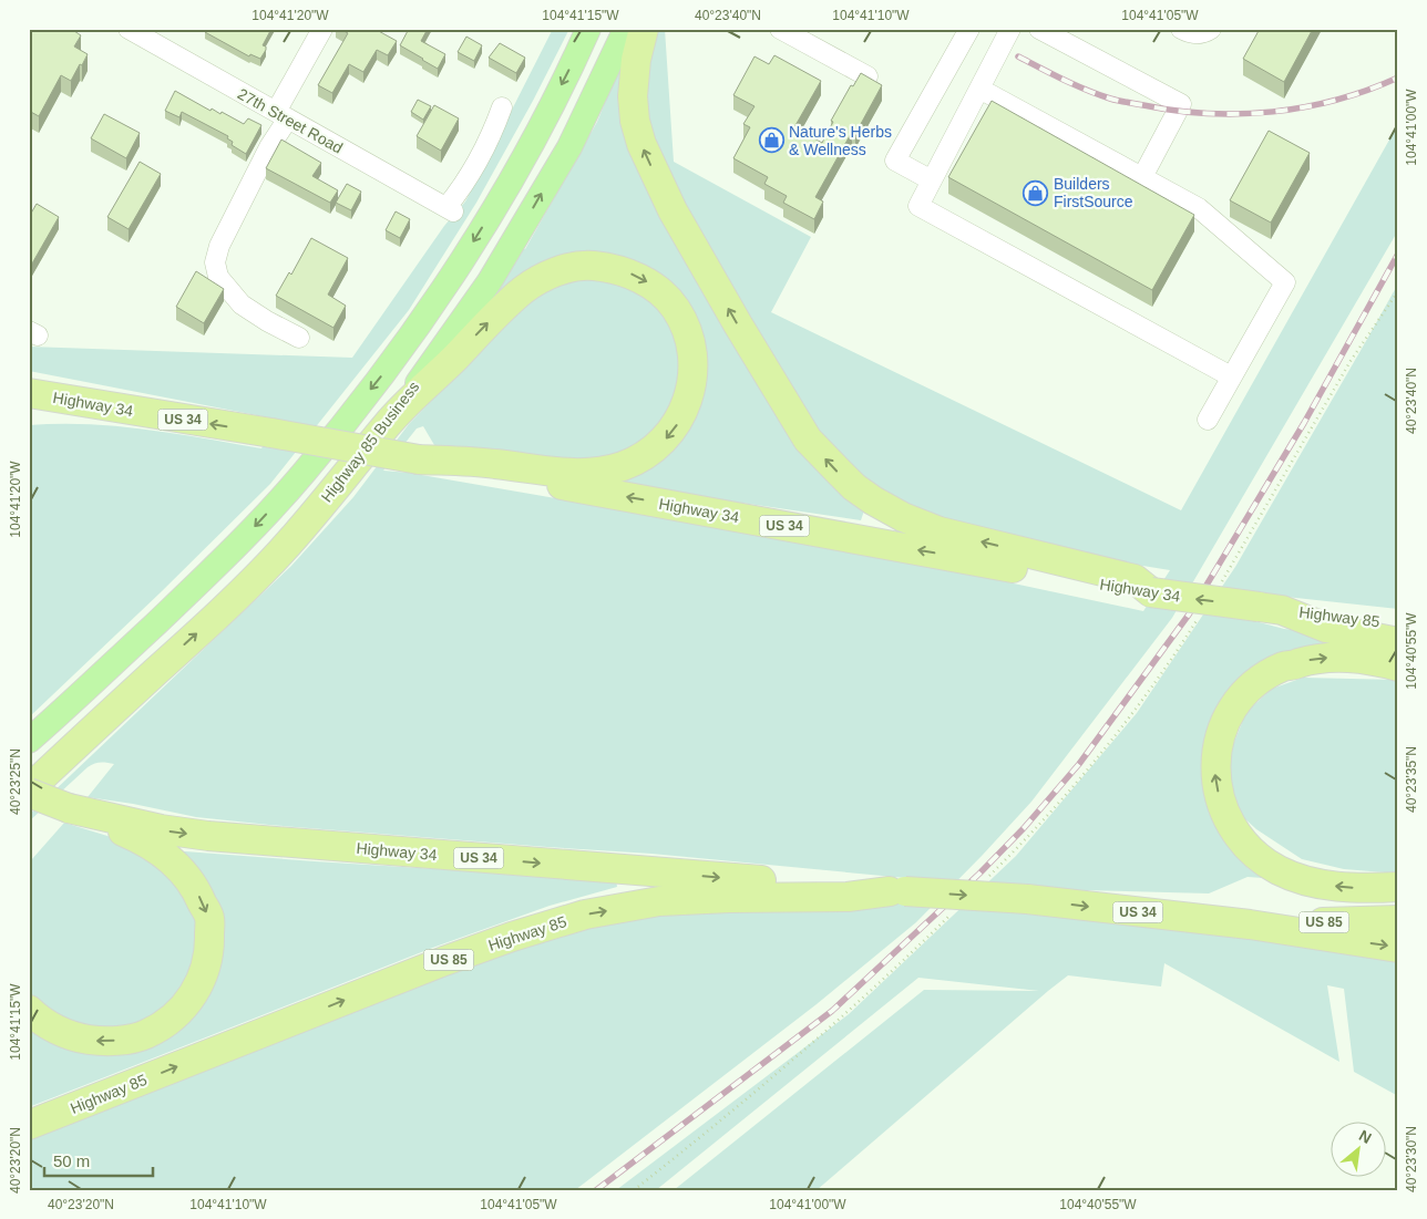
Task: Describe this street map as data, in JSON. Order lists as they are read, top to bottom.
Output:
{
  "streets": {
    "highway": [
      "Highway 34",
      "US 34",
      "Highway 85 Business",
      "Highway 85",
      "US 85"
    ],
    "street": ["27th Street Road"]
  },
  "crossings": [
    ["Highway 34", "Highway 85 Business"],
    ["Highway 34", "Highway 85"],
    ["Highway 34", "US 85"]
  ],
  "one_way": ["Highway 85"],
  "places": {
    "shop": ["Nature's Herbs & Wellness", "Builders FirstSource"]
  },
  "scale_bar": "50 m",
  "north": "top right",
  "coordinates": [
    "104°41'20\"W",
    "104°41'15\"W",
    "40°23'40\"N",
    "104°41'10\"W",
    "104°41'05\"W",
    "104°41'00\"W",
    "104°40'55\"W",
    "40°23'35\"N",
    "40°23'25\"N",
    "40°23'30\"N",
    "40°23'20\"N"
  ]
}
